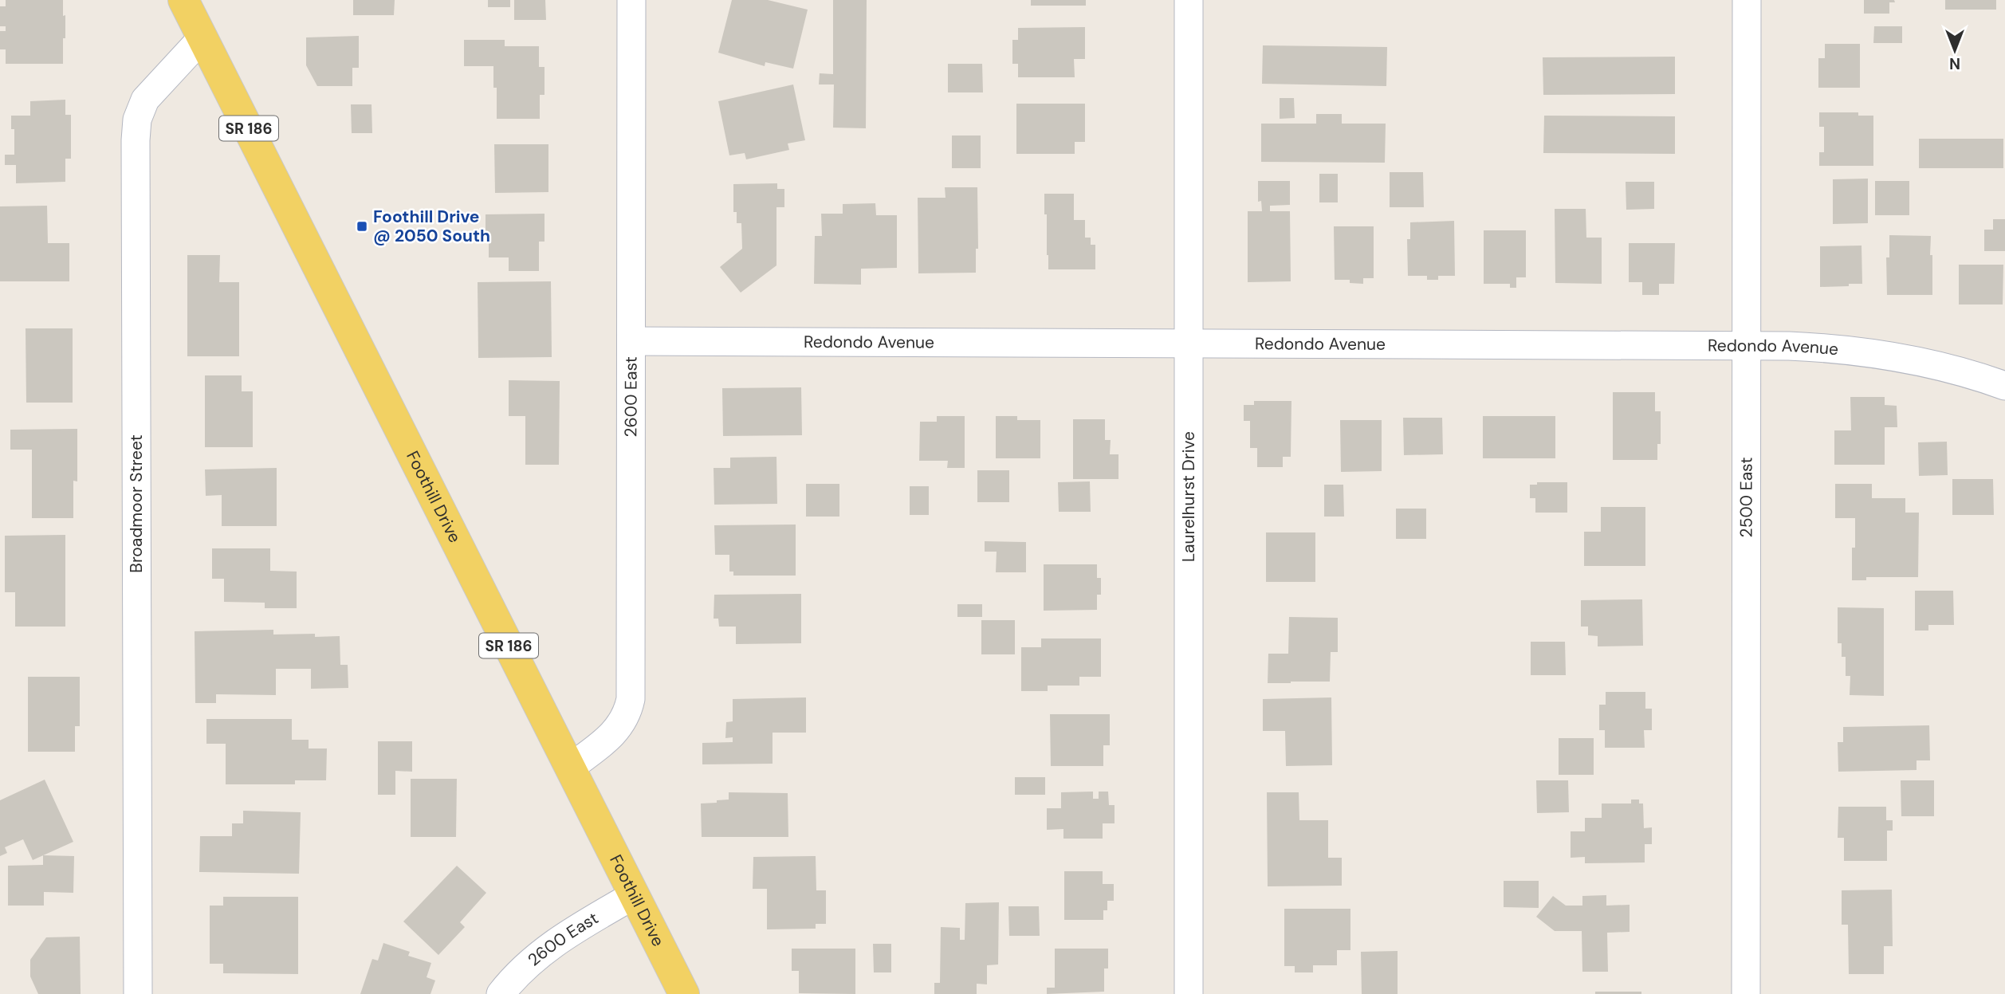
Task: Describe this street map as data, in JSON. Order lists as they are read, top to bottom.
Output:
{
  "streets": {
    "main road": ["SR 186", "Foothill Drive"],
    "street": [
      "Redondo Avenue",
      "2600 East",
      "Laurelhurst Drive",
      "2500 East",
      "Broadmoor Street"
    ]
  },
  "crossings": [
    ["Redondo Avenue", "2600 East"],
    ["Redondo Avenue", "Laurelhurst Drive"],
    ["Redondo Avenue", "2500 East"],
    ["2600 East", "Foothill Drive"],
    ["Foothill Drive", "Broadmoor Street"]
  ],
  "places": {
    "transit": ["Foothill Drive @ 2050 South"]
  },
  "north": "bottom"
}
